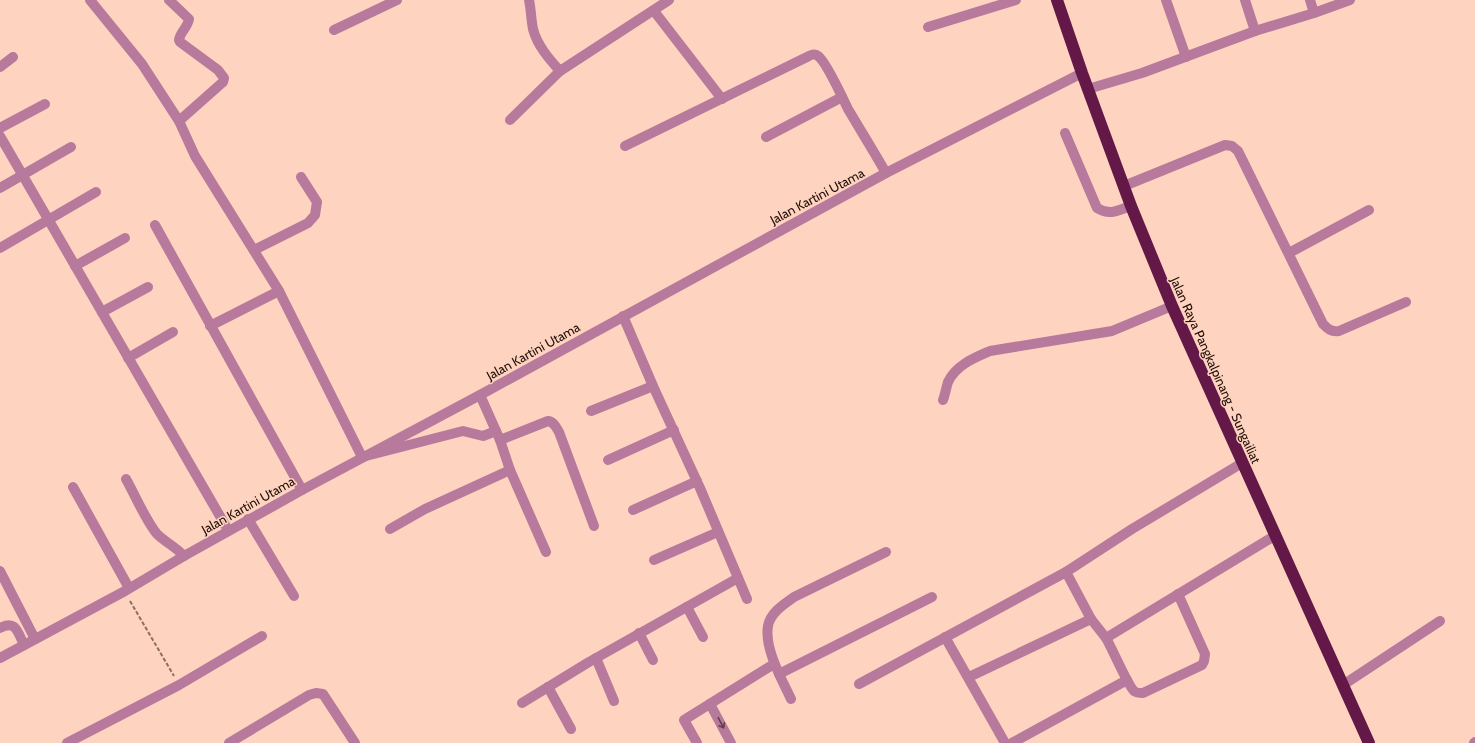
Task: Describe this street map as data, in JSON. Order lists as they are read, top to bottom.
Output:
{
  "streets": {
    "highway": ["Jalan Raya Pangkalpinang - Sungailiat"],
    "street": ["Jalan Kartini Utama"]
  },
  "crossings": [
    ["Jalan Kartini Utama", "Jalan Raya Pangkalpinang - Sungailiat"]
  ]
}
